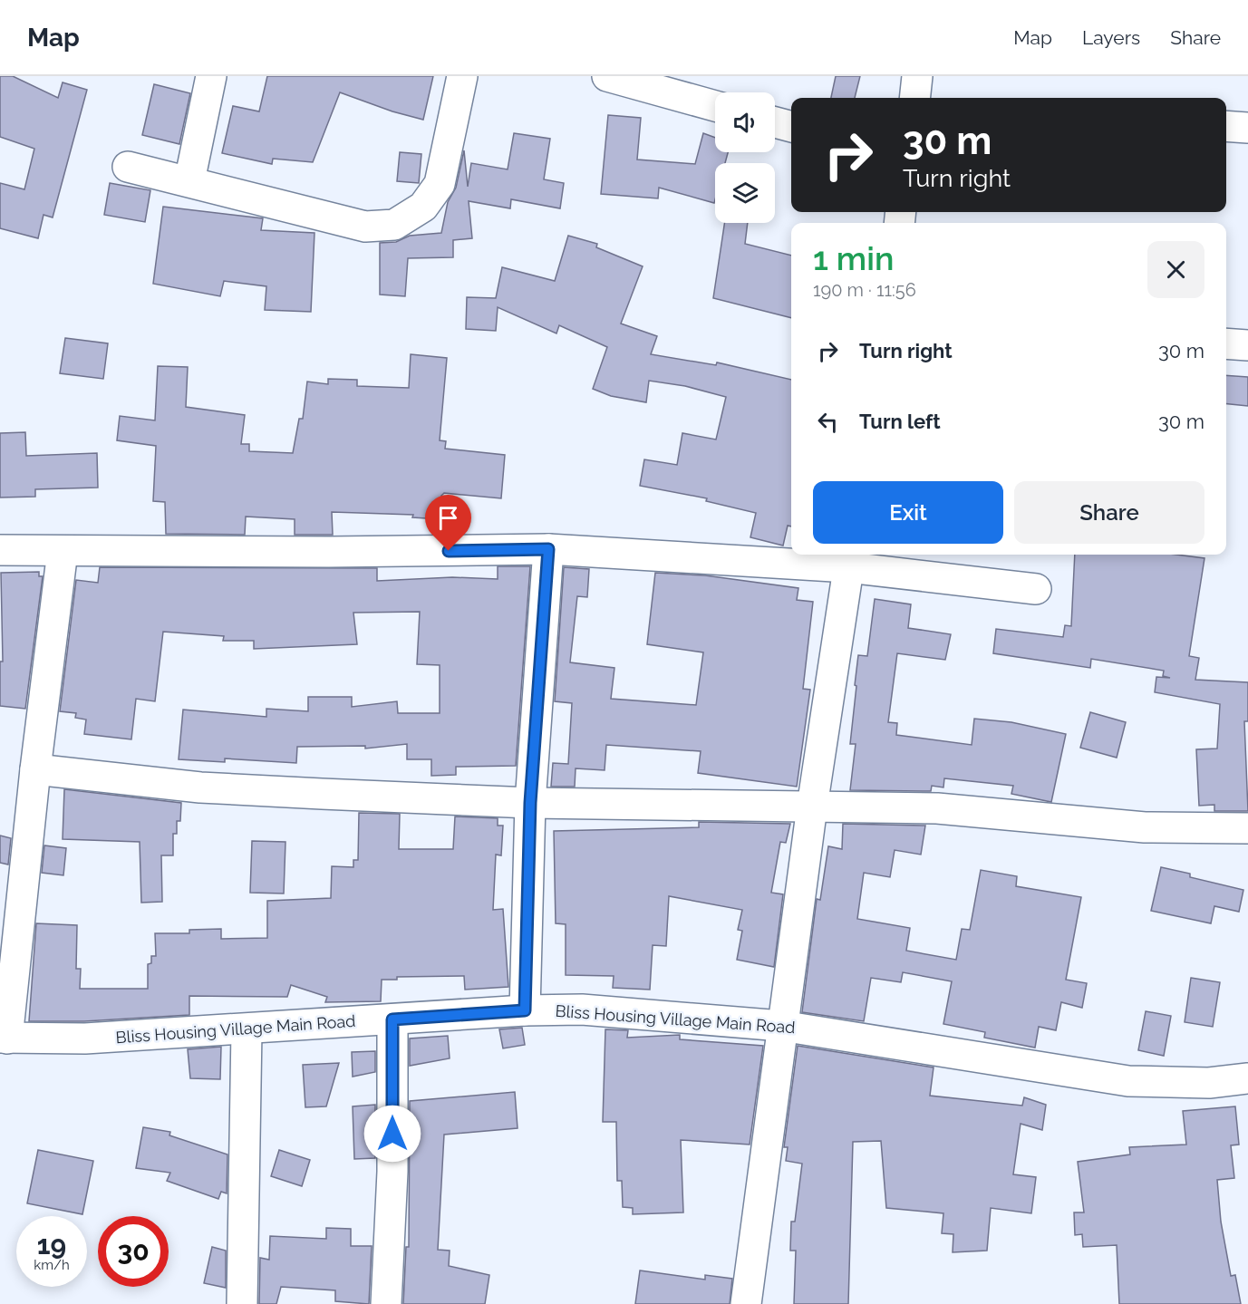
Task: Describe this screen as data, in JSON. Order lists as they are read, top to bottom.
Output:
{
  "streets": {
    "street": ["Bliss Housing Village Main Road"]
  },
  "page": {
    "header": "Map",
    "nav": ["Map", "Layers", "Share"],
    "turn": ["30 m", "Turn right"],
    "heading": ["1 min", "190 m · 11:56"],
    "list": [
      {
        "name": "Turn right",
        "value": "30 m"
      },
      {
        "name": "Turn left",
        "value": "30 m"
      }
    ],
    "buttons": ["Exit", "Share"],
    "speed": "19 km/h",
    "limit": "30"
  }
}
